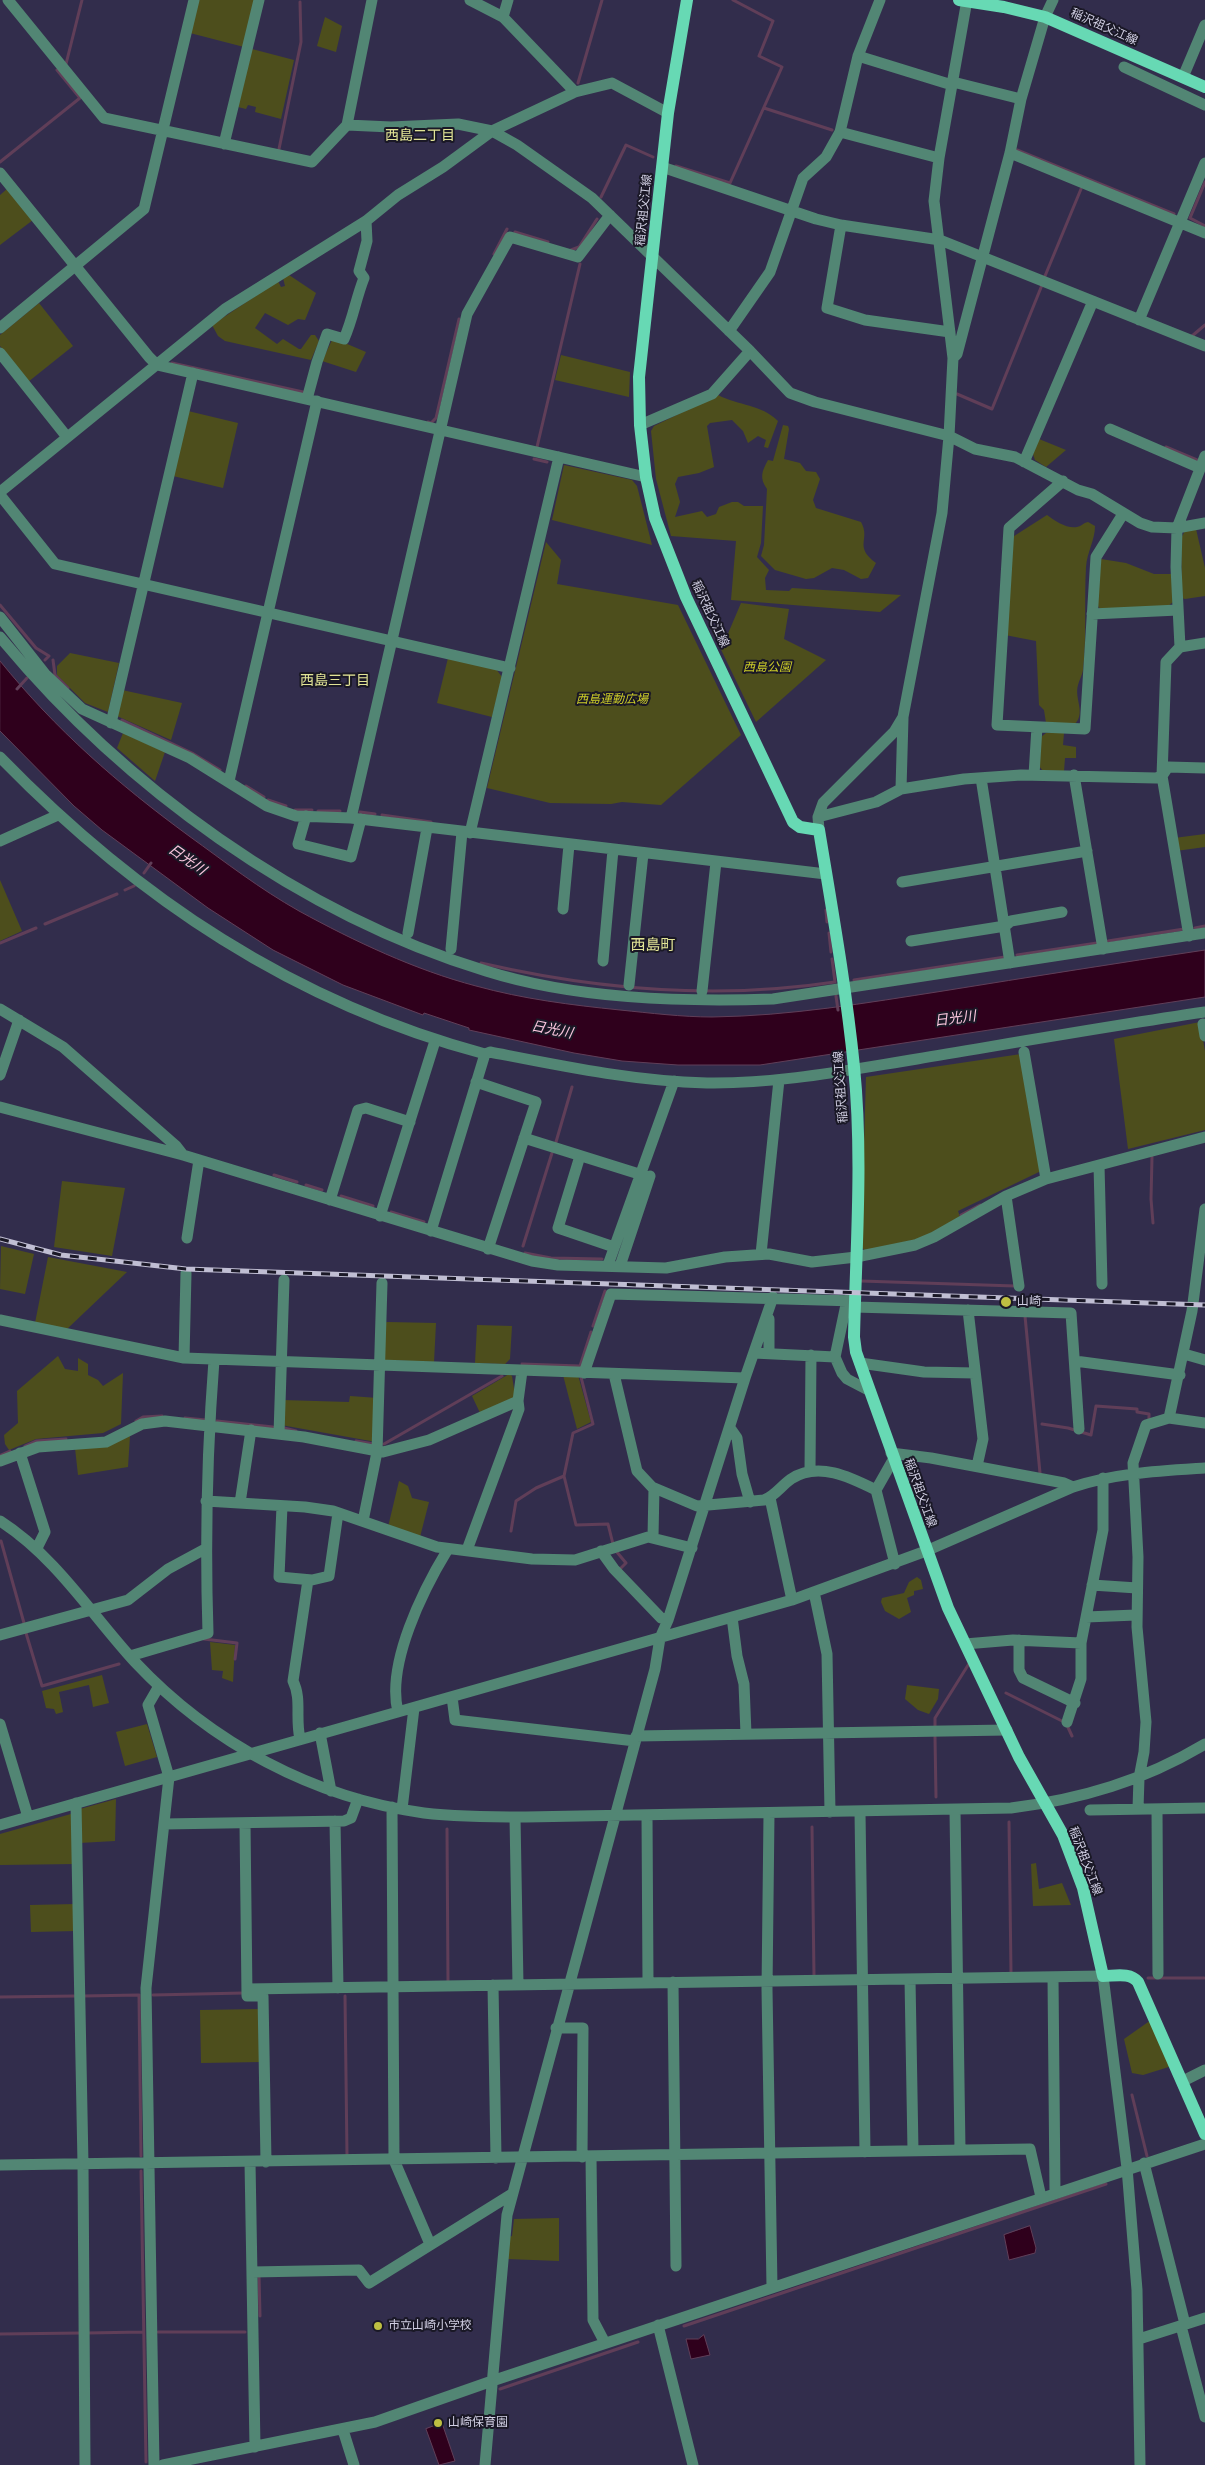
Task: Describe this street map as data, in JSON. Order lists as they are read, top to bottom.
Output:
{
  "streets": {
    "main road": ["稲沢祖父江線"]
  },
  "districts": ["西島二丁目", "西島三丁目", "西島町"],
  "water": ["日光川"],
  "parks": ["西島公園", "西島運動広場"],
  "places": ["山崎", "市立山崎小学校", "山崎保育園"]
}
